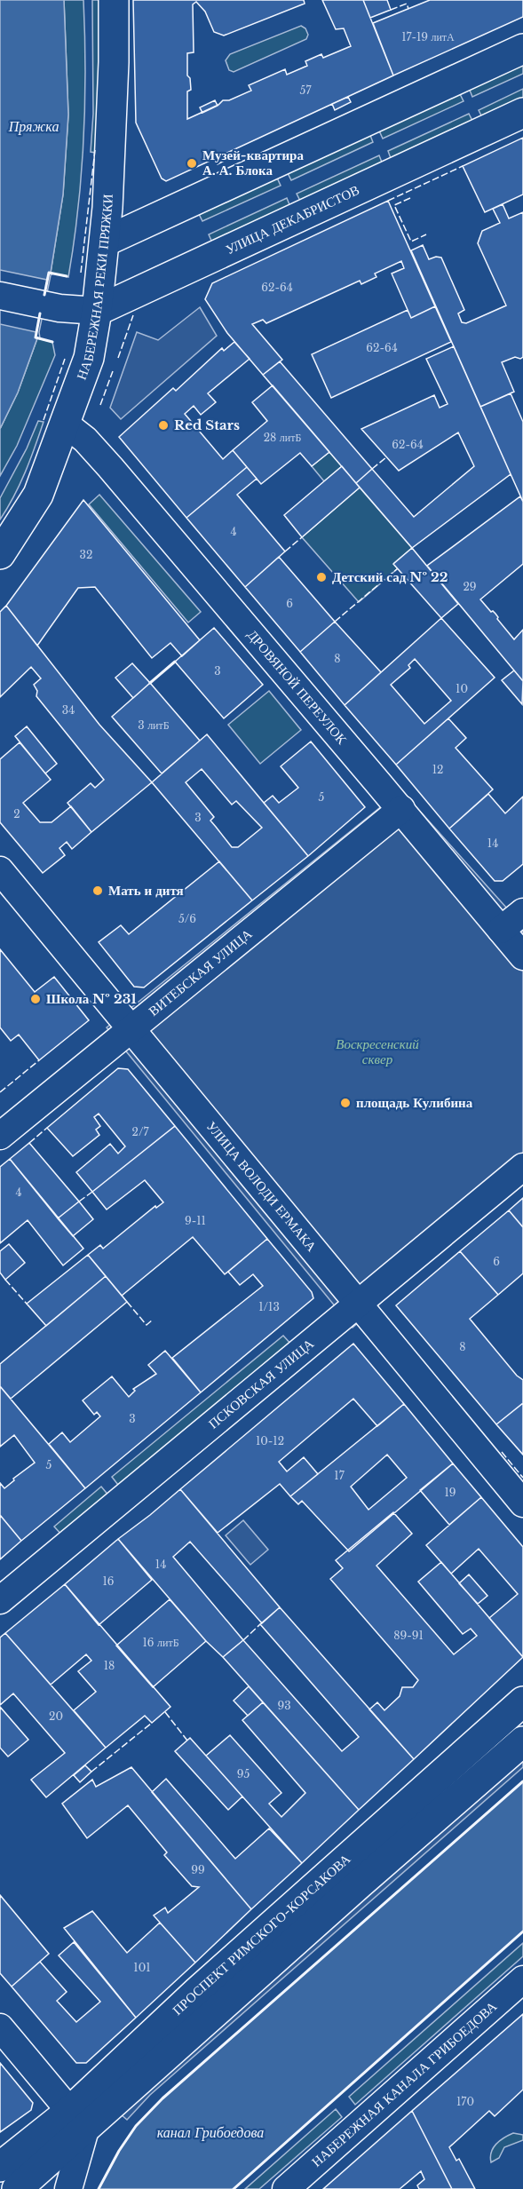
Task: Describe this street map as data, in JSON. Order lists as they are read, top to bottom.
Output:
{
  "streets": {
    "main road": ["УЛИЦА ДЕКАБРИСТОВ", "НАБЕРЕЖНАЯ РЕКИ ПРЯЖКИ", "ПРОСПЕКТ РИМСКОГО-КОРСАКОВА"],
    "street": [
      "ДРОВЯНОЙ ПЕРЕУЛОК",
      "ВИТЕБСКАЯ УЛИЦА",
      "УЛИЦА ВОЛОДИ ЕРМАКА",
      "ПСКОВСКАЯ УЛИЦА",
      "НАБЕРЕЖНАЯ КАНАЛА ГРИБОЕДОВА"
    ]
  },
  "crossings": [
    ["УЛИЦА ДЕКАБРИСТОВ", "НАБЕРЕЖНАЯ РЕКИ ПРЯЖКИ"],
    ["НАБЕРЕЖНАЯ РЕКИ ПРЯЖКИ", "ДРОВЯНОЙ ПЕРЕУЛОК"],
    ["ДРОВЯНОЙ ПЕРЕУЛОК", "ВИТЕБСКАЯ УЛИЦА"],
    ["ВИТЕБСКАЯ УЛИЦА", "УЛИЦА ВОЛОДИ ЕРМАКА"],
    ["УЛИЦА ВОЛОДИ ЕРМАКА", "ПСКОВСКАЯ УЛИЦА"]
  ],
  "water": ["Пряжка", "канал Грибоедова"],
  "parks": ["Воскресенский сквер"],
  "places": [
    "Музей-квартира А. А. Блока",
    "Red Stars",
    "Детский сад № 22",
    "Мать и дитя",
    "Школа № 231",
    "площадь Кулибина"
  ],
  "house_numbers": [
    "17-19 литА",
    "57",
    "62-64",
    "62-64",
    "28 литБ",
    "62-64",
    "4",
    "32",
    "29",
    "6",
    "8",
    "3",
    "10",
    "34",
    "3 литБ",
    "12",
    "5",
    "2",
    "3",
    "14",
    "5/6",
    "2/7",
    "4",
    "9-11",
    "6",
    "1/13",
    "8",
    "3",
    "10-12",
    "5",
    "17",
    "19",
    "14",
    "16",
    "89-91",
    "16 литБ",
    "18",
    "93",
    "20",
    "95",
    "99",
    "101",
    "170"
  ]
}
